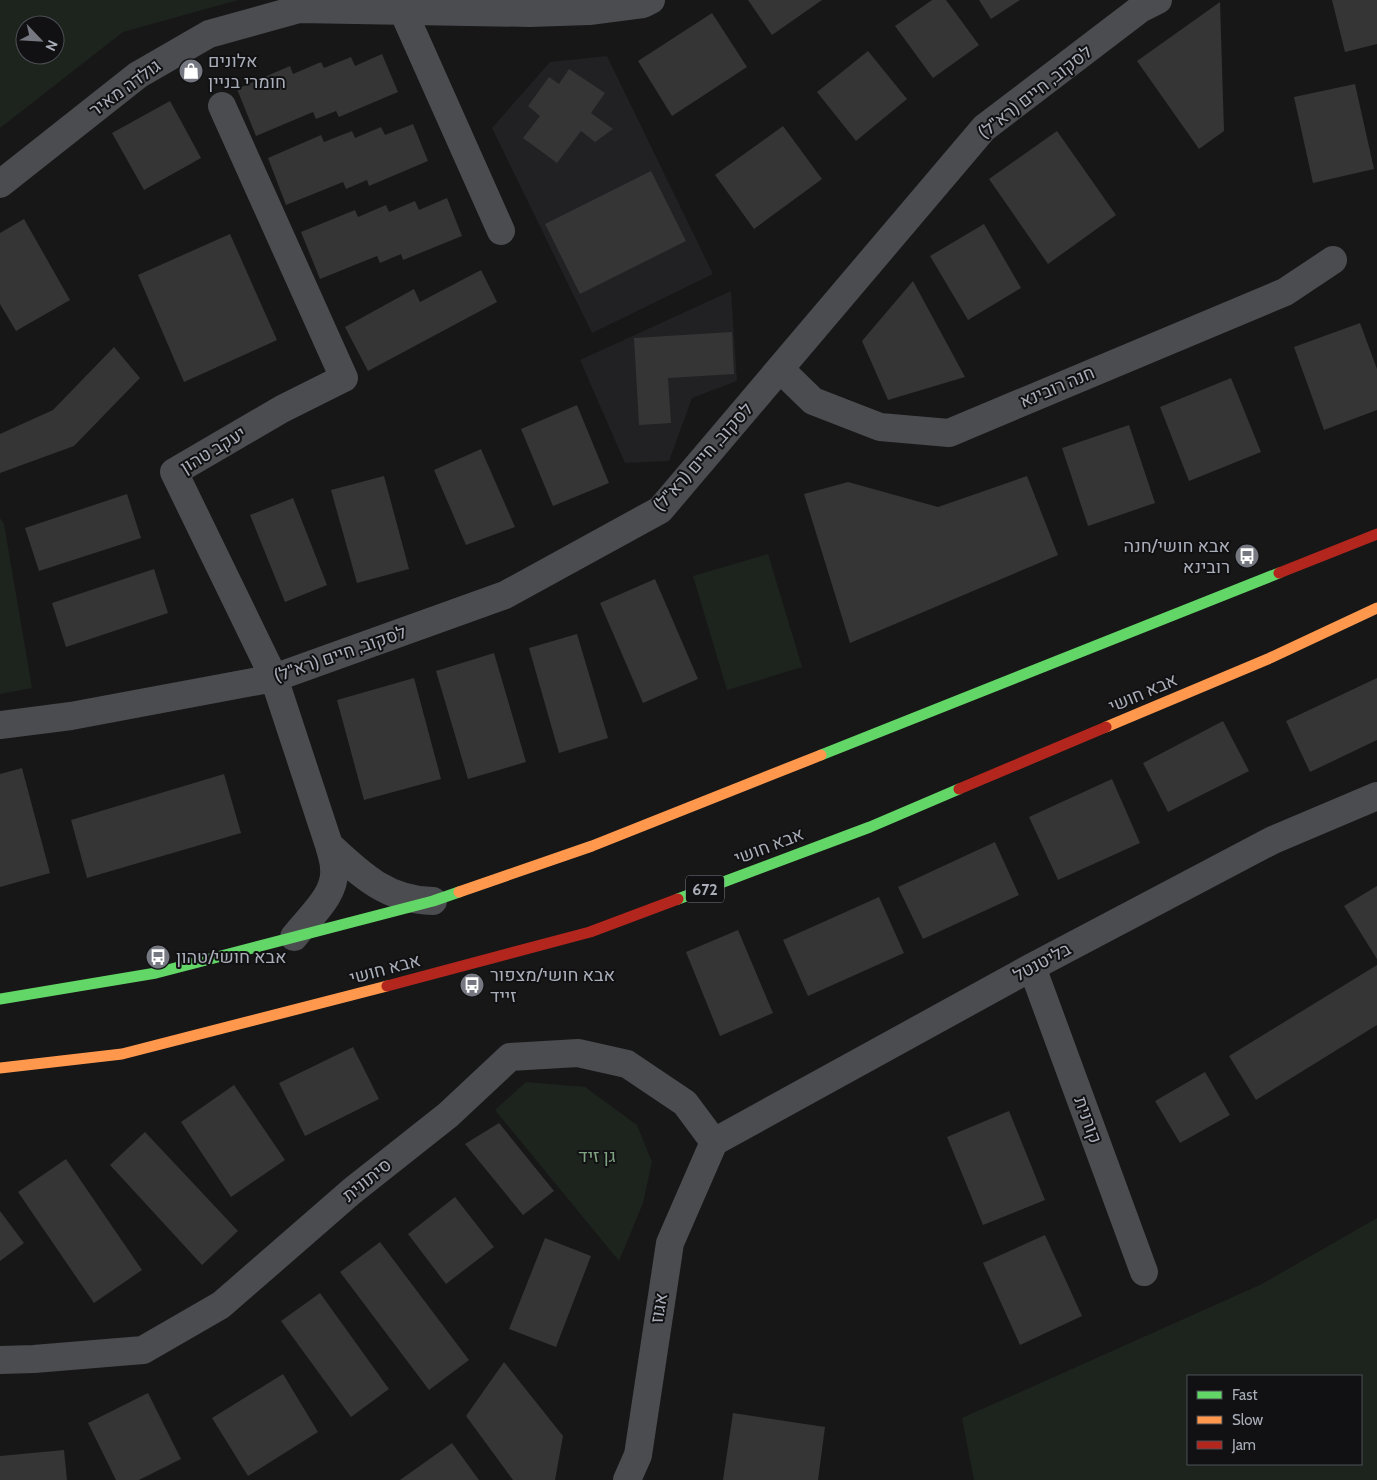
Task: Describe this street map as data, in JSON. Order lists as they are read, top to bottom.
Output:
{
  "streets": {
    "main road": ["אבא חושי", "672"],
    "street": [
      "גולדה מאיר",
      "לסקוב, חיים (רא\"ל)",
      "חנה רובינא",
      "יעקב טהון",
      "בליטנטל",
      "קורנית",
      "סיתונית",
      "אגוז"
    ]
  },
  "crossings": [
    ["לסקוב, חיים (רא\"ל)", "חנה רובינא"],
    ["לסקוב, חיים (רא\"ל)", "יעקב טהון"],
    ["בליטנטל", "קורנית"],
    ["בליטנטל", "סיתונית"],
    ["בליטנטל", "אגוז"],
    ["סיתונית", "אגוז"]
  ],
  "parks": ["גן זיד"],
  "places": {
    "shop": ["אלונים חומרי בניין"],
    "bus stop": ["אבא חושי/חנה רובינא", "אבא חושי/טהון", "אבא חושי/מצפור זייד"]
  },
  "legend": ["Fast", "Slow", "Jam"],
  "north": "bottom right"
}
